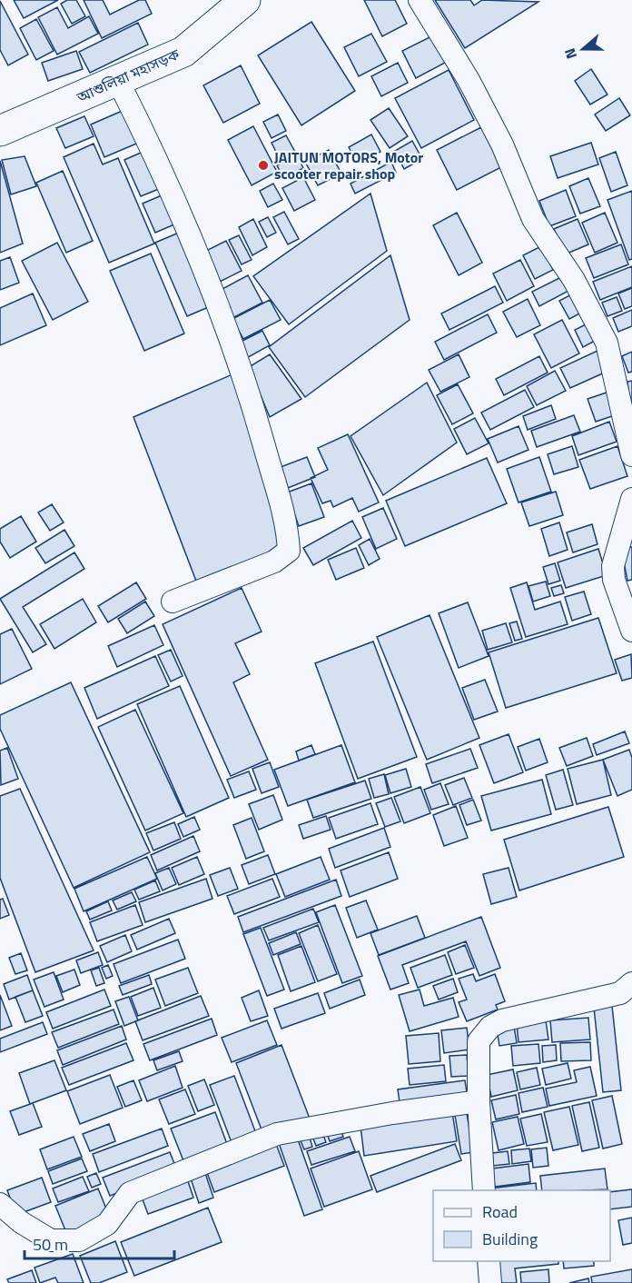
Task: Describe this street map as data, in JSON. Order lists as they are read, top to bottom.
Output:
{
  "streets": {
    "highway": ["আশুলিয়া মহাসড়ক"]
  },
  "places": ["JAITUN MOTORS, Motor scooter repair shop"],
  "legend": ["Road", "Building"],
  "scale_bar": "50 m",
  "north": "left"
}
